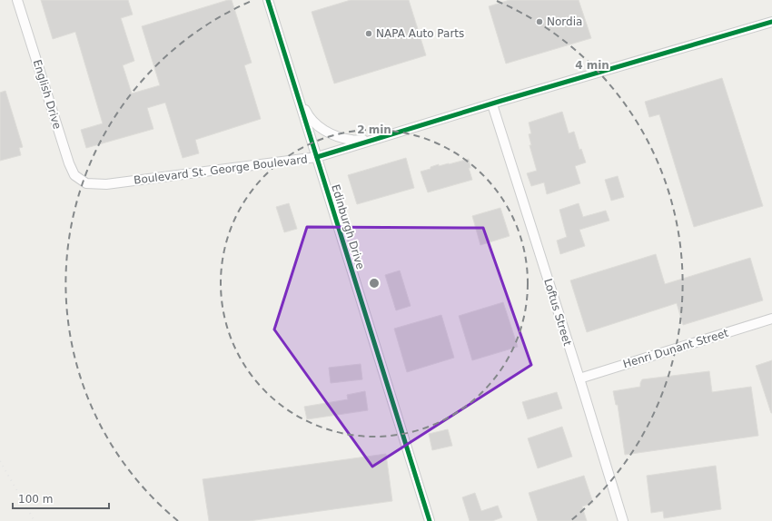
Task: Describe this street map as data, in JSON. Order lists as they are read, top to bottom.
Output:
{
  "streets": {
    "street": [
      "English Drive",
      "Boulevard St. George Boulevard",
      "Edinburgh Drive",
      "Loftus Street",
      "Henri Dunant Street"
    ]
  },
  "crossings": [
    ["English Drive", "Boulevard St. George Boulevard"],
    ["Boulevard St. George Boulevard", "Edinburgh Drive"],
    ["Boulevard St. George Boulevard", "Loftus Street"],
    ["Loftus Street", "Henri Dunant Street"]
  ],
  "places": ["Nordia", "NAPA Auto Parts"],
  "scale_bar": "100 m",
  "rings": ["4 min", "2 min"]
}
